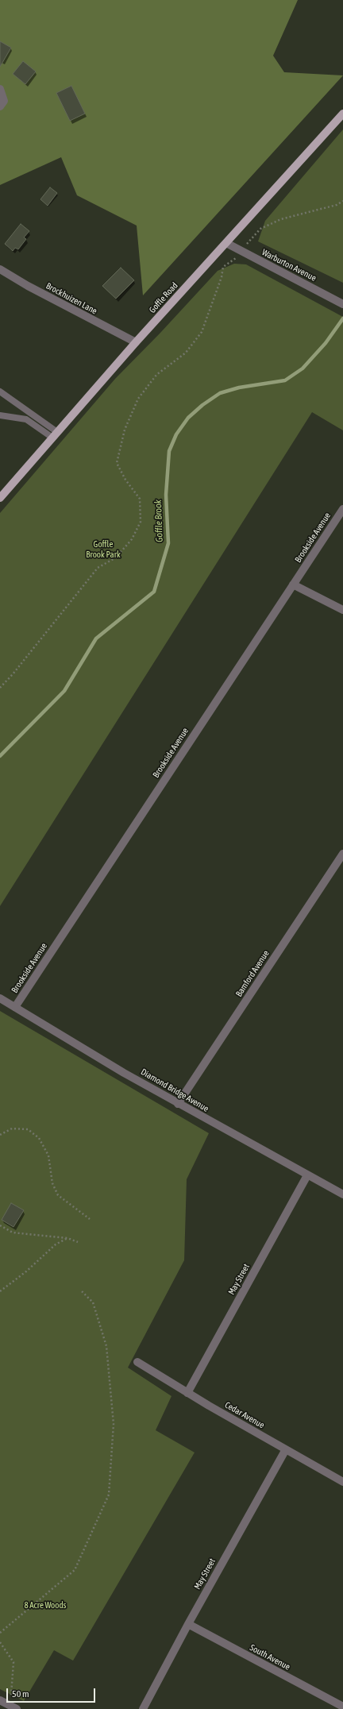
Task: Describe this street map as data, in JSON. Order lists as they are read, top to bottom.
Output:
{
  "streets": {
    "main road": ["Goffle Road"],
    "street": [
      "Warburton Avenue",
      "Brockhuizen Lane",
      "Brookside Avenue",
      "Bamford Avenue",
      "Diamond Bridge Avenue",
      "May Street",
      "Cedar Avenue",
      "South Avenue"
    ]
  },
  "crossings": [
    ["Warburton Avenue", "Goffle Road"],
    ["Goffle Road", "Brockhuizen Lane"],
    ["Brookside Avenue", "Diamond Bridge Avenue"],
    ["Bamford Avenue", "Diamond Bridge Avenue"],
    ["Diamond Bridge Avenue", "May Street"],
    ["May Street", "Cedar Avenue"],
    ["May Street", "South Avenue"]
  ],
  "water": ["Goffle Brook"],
  "parks": ["Goffle Brook Park", "8 Acre Woods"],
  "scale_bar": "50 m"
}
